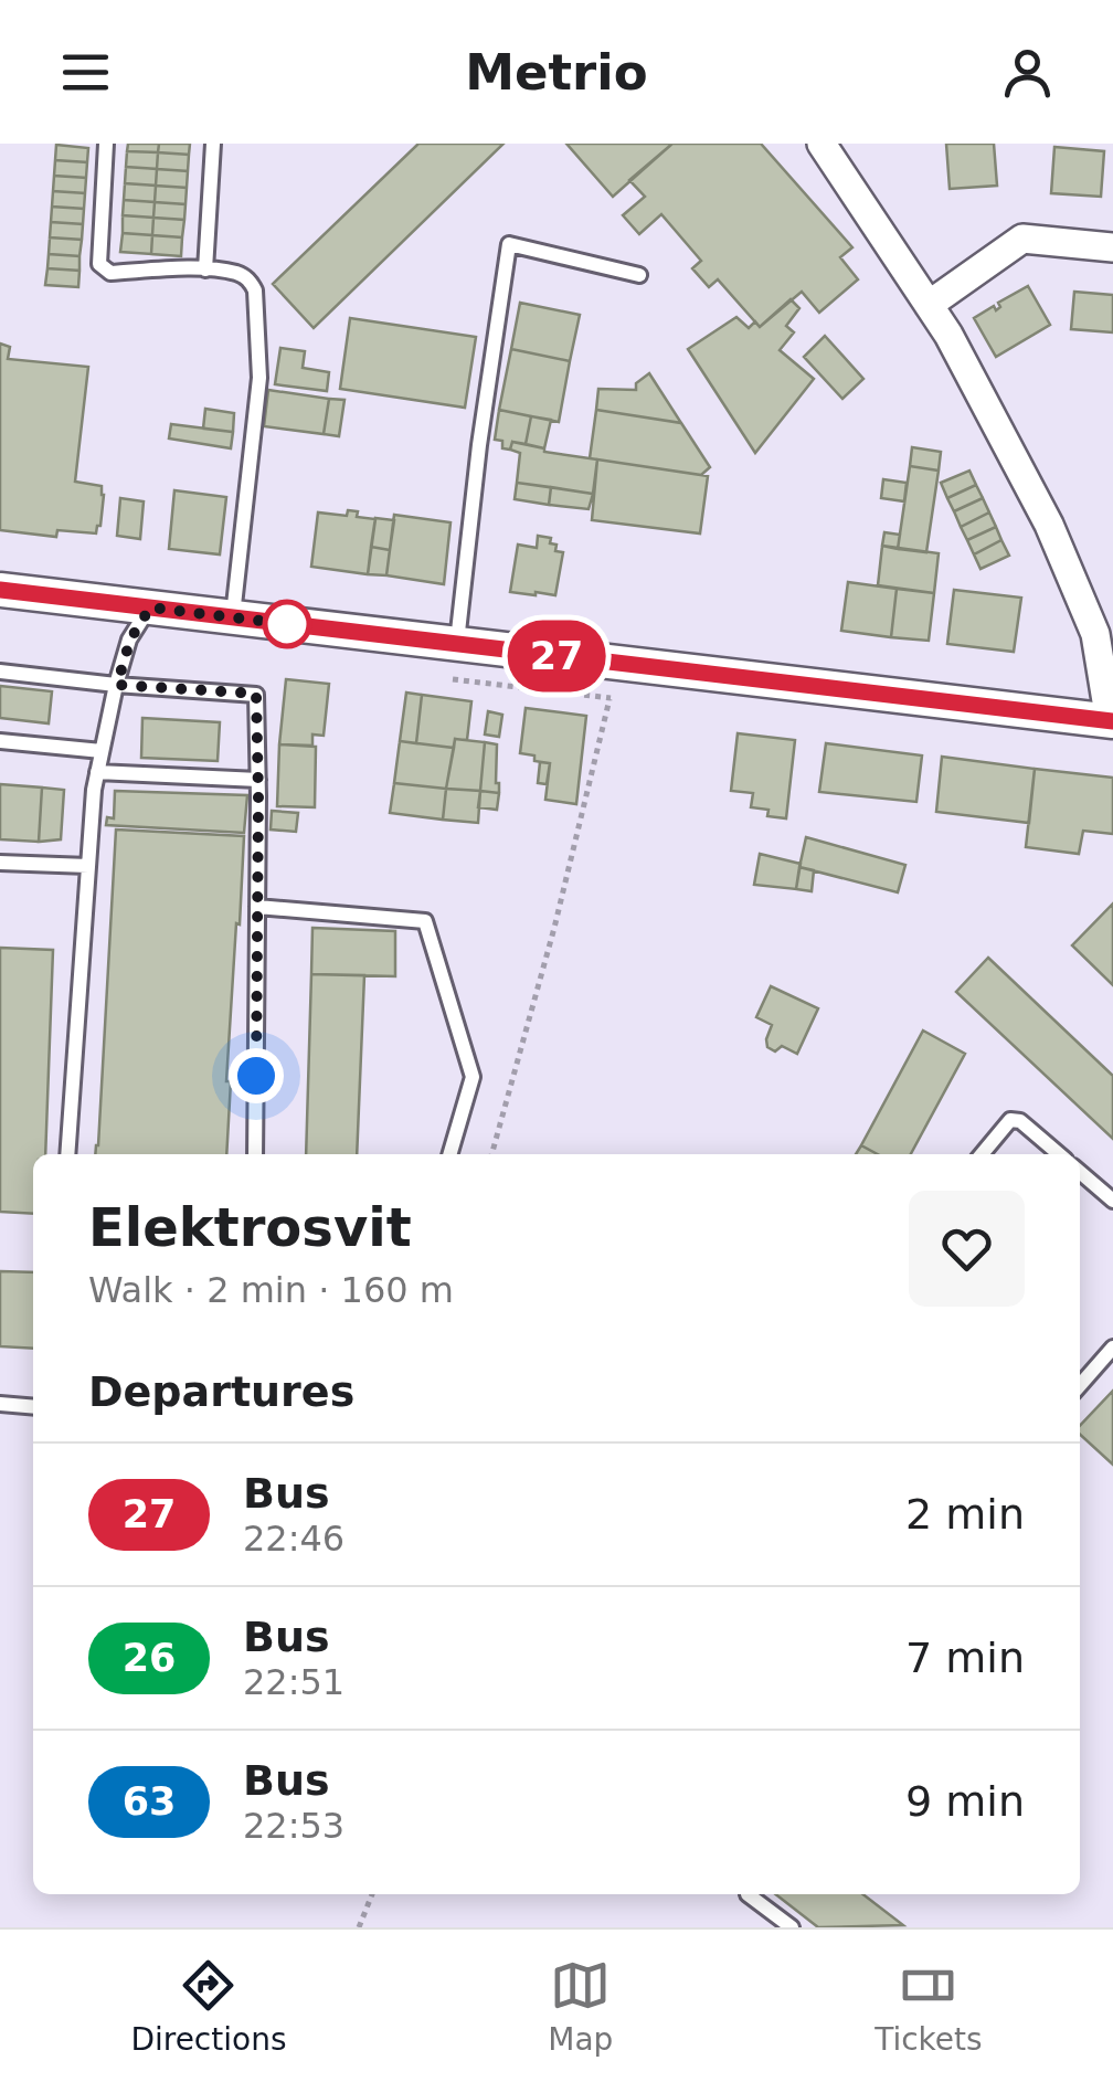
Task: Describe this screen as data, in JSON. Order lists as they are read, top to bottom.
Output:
{
  "lines": ["bus line 27"],
  "page": {
    "header": "Metrio",
    "on_map": "27",
    "heading": [
      ["Elektrosvit", "Walk · 2 min · 160 m"],
      "Departures"
    ],
    "list": [
      {
        "mark": "27",
        "name": "Bus",
        "note": "22:46",
        "value": "2 min"
      },
      {
        "mark": "26",
        "name": "Bus",
        "note": "22:51",
        "value": "7 min"
      },
      {
        "mark": "63",
        "name": "Bus",
        "note": "22:53",
        "value": "9 min"
      }
    ],
    "tabs": ["Directions", "Map", "Tickets"]
  }
}
